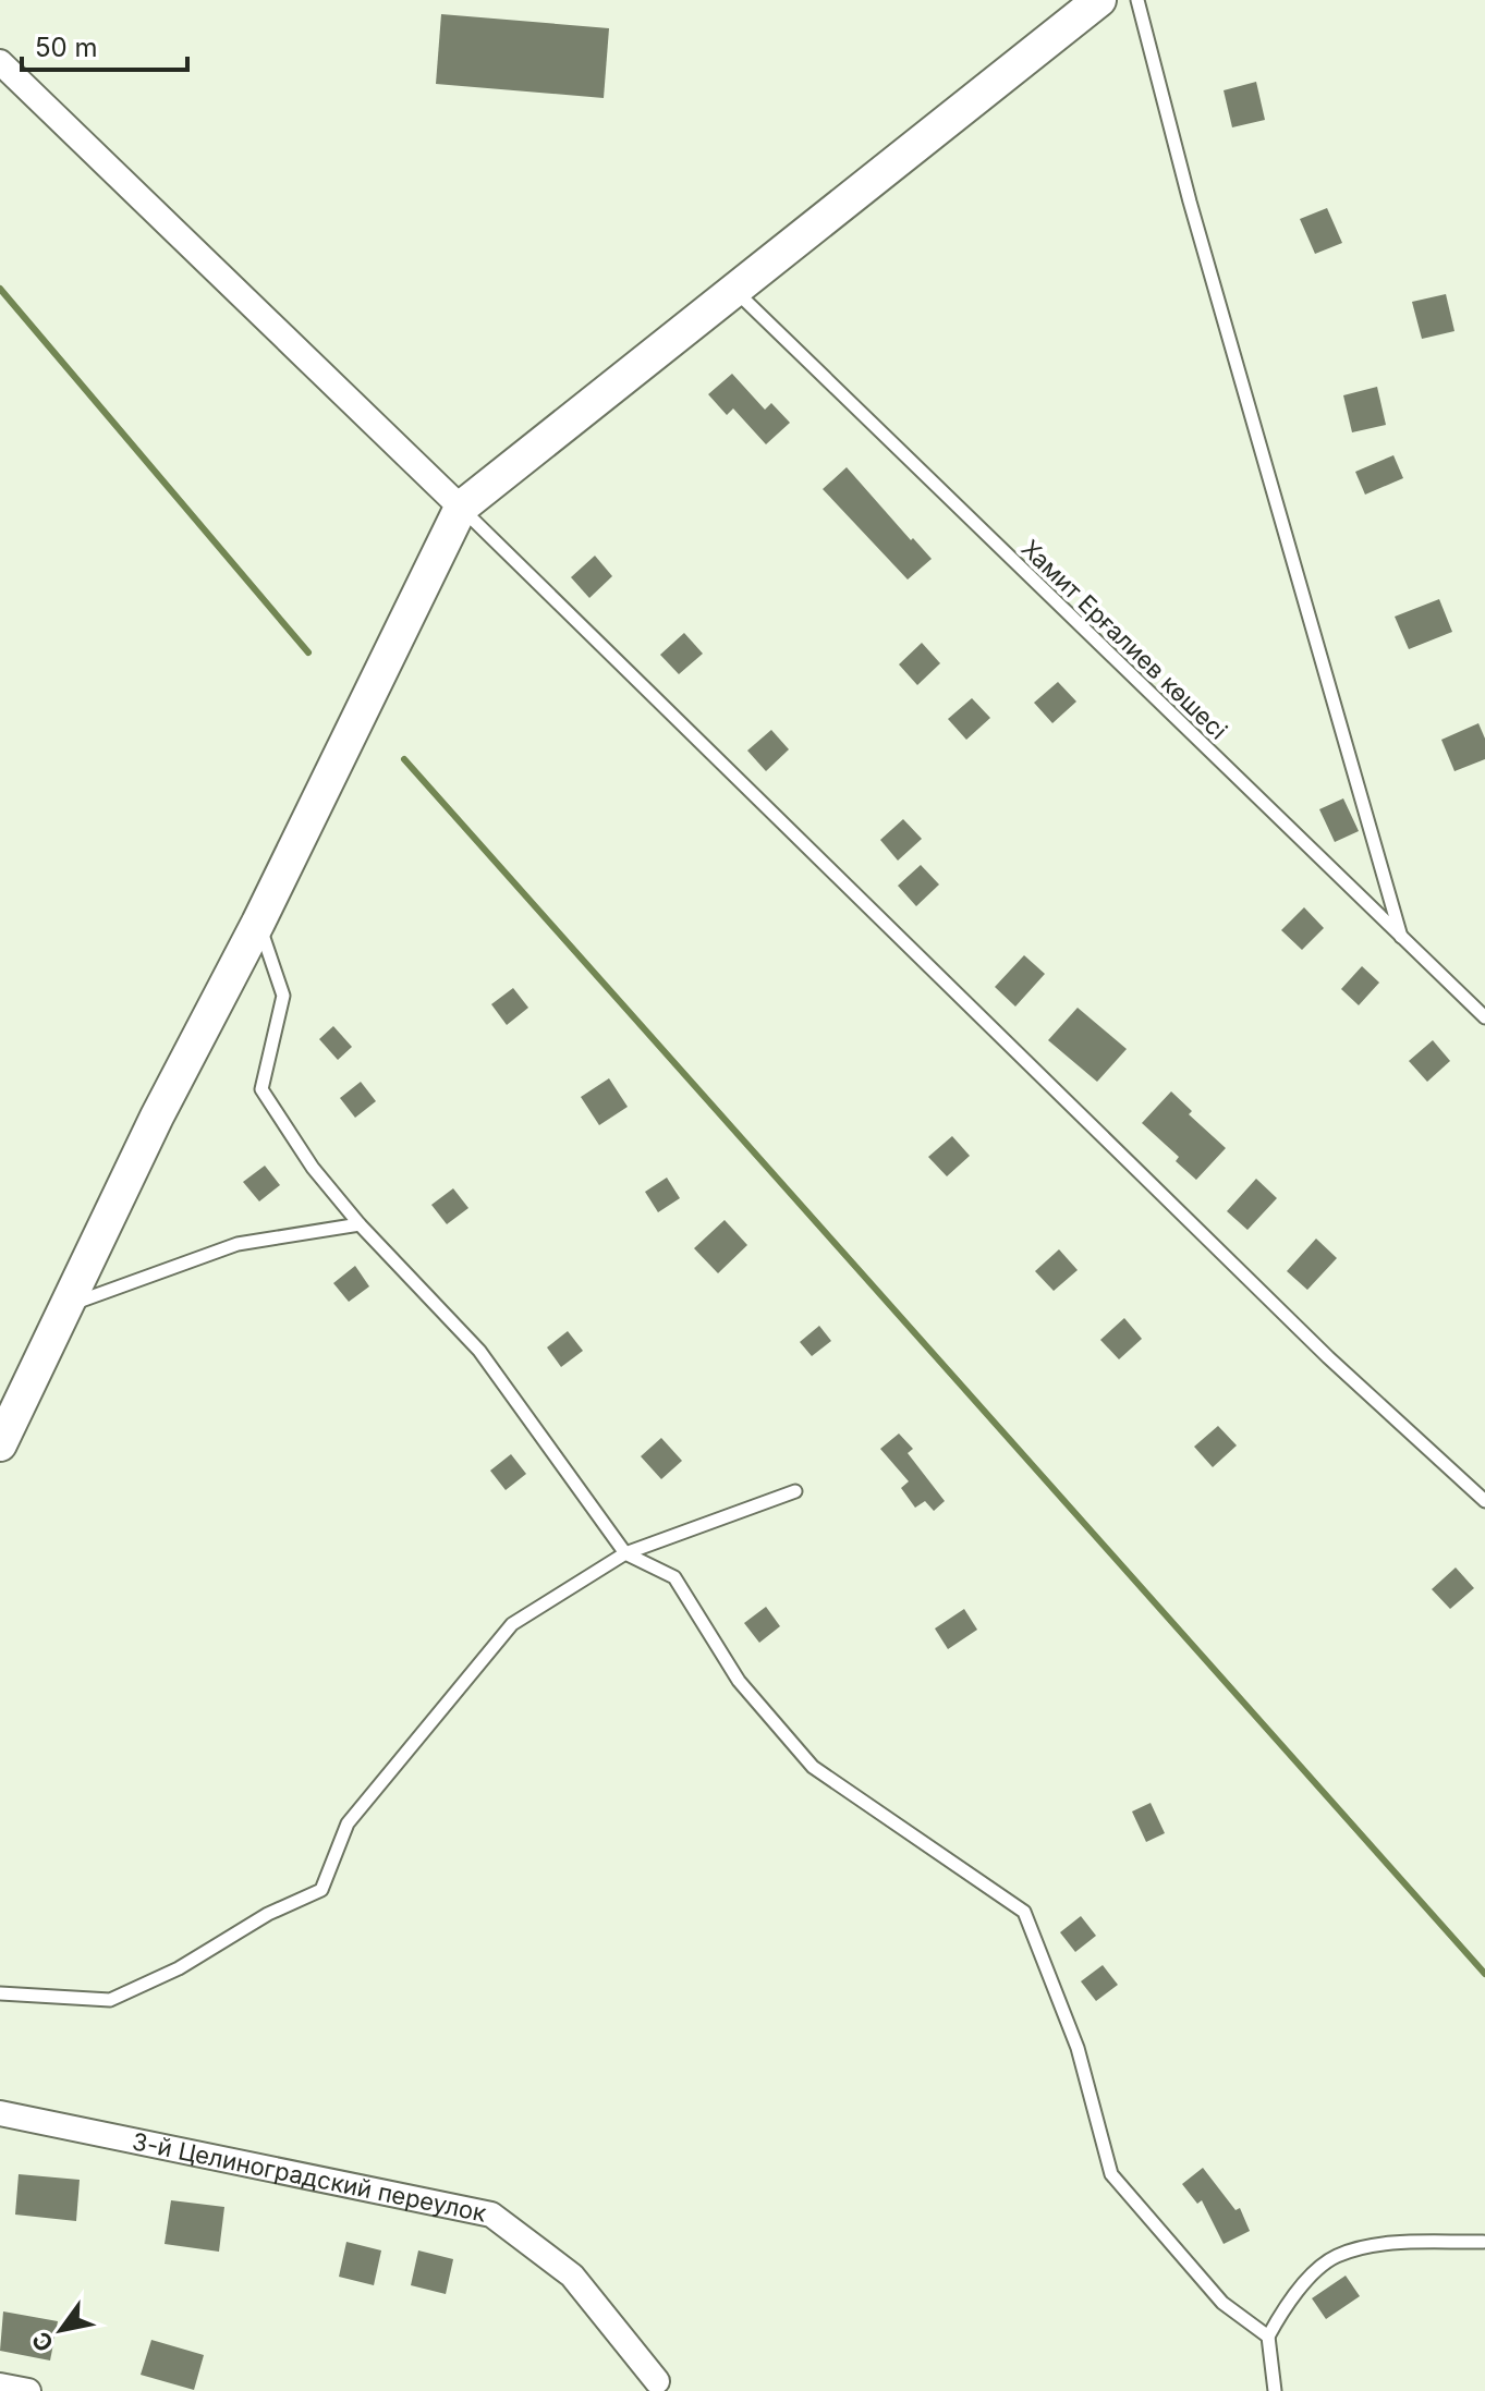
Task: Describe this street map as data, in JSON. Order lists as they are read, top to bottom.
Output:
{
  "streets": {
    "street": ["3-й Целиноградский переулок"],
    "lane": ["Хамит Ерғалиев көшесі"]
  },
  "scale_bar": "50 m",
  "north": "bottom left"
}
